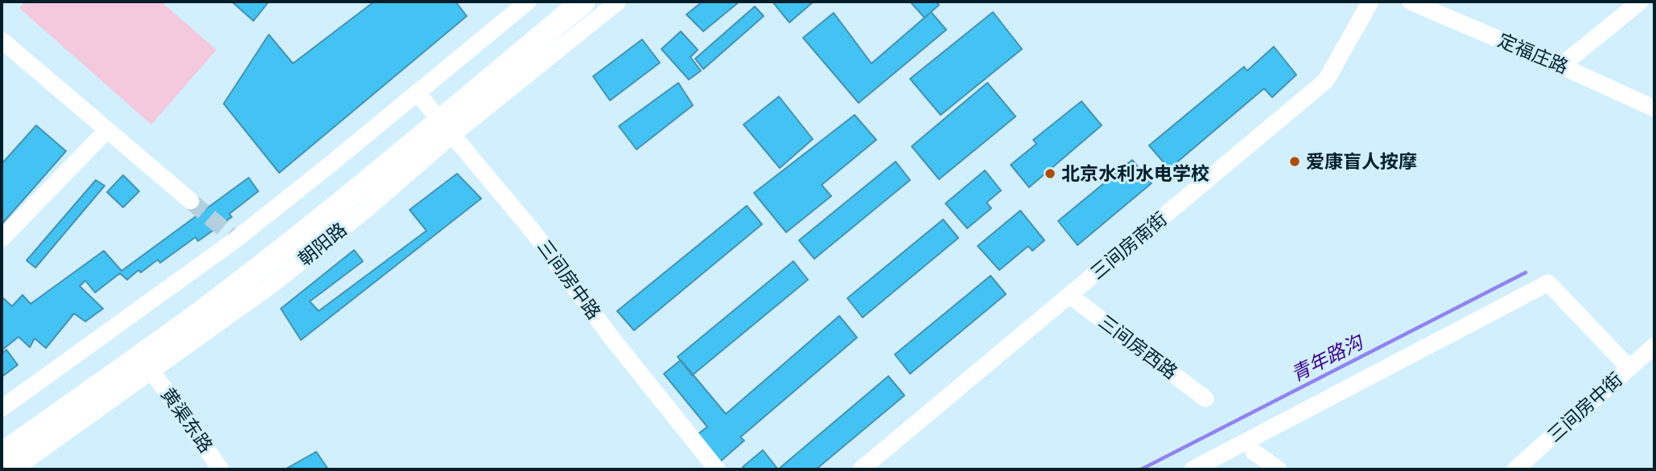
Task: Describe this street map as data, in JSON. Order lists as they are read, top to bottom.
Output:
{
  "streets": {
    "highway": ["朝阳路"],
    "street": [
      "定福庄路",
      "三间房南街",
      "三间房中路",
      "三间房西路",
      "三间房中街",
      "黄渠东路"
    ]
  },
  "crossings": [
    ["朝阳路", "三间房中路"],
    ["朝阳路", "黄渠东路"],
    ["三间房南街", "三间房西路"]
  ],
  "water": ["青年路沟"],
  "places": ["爱康盲人按摩", "北京水利水电学校"]
}
